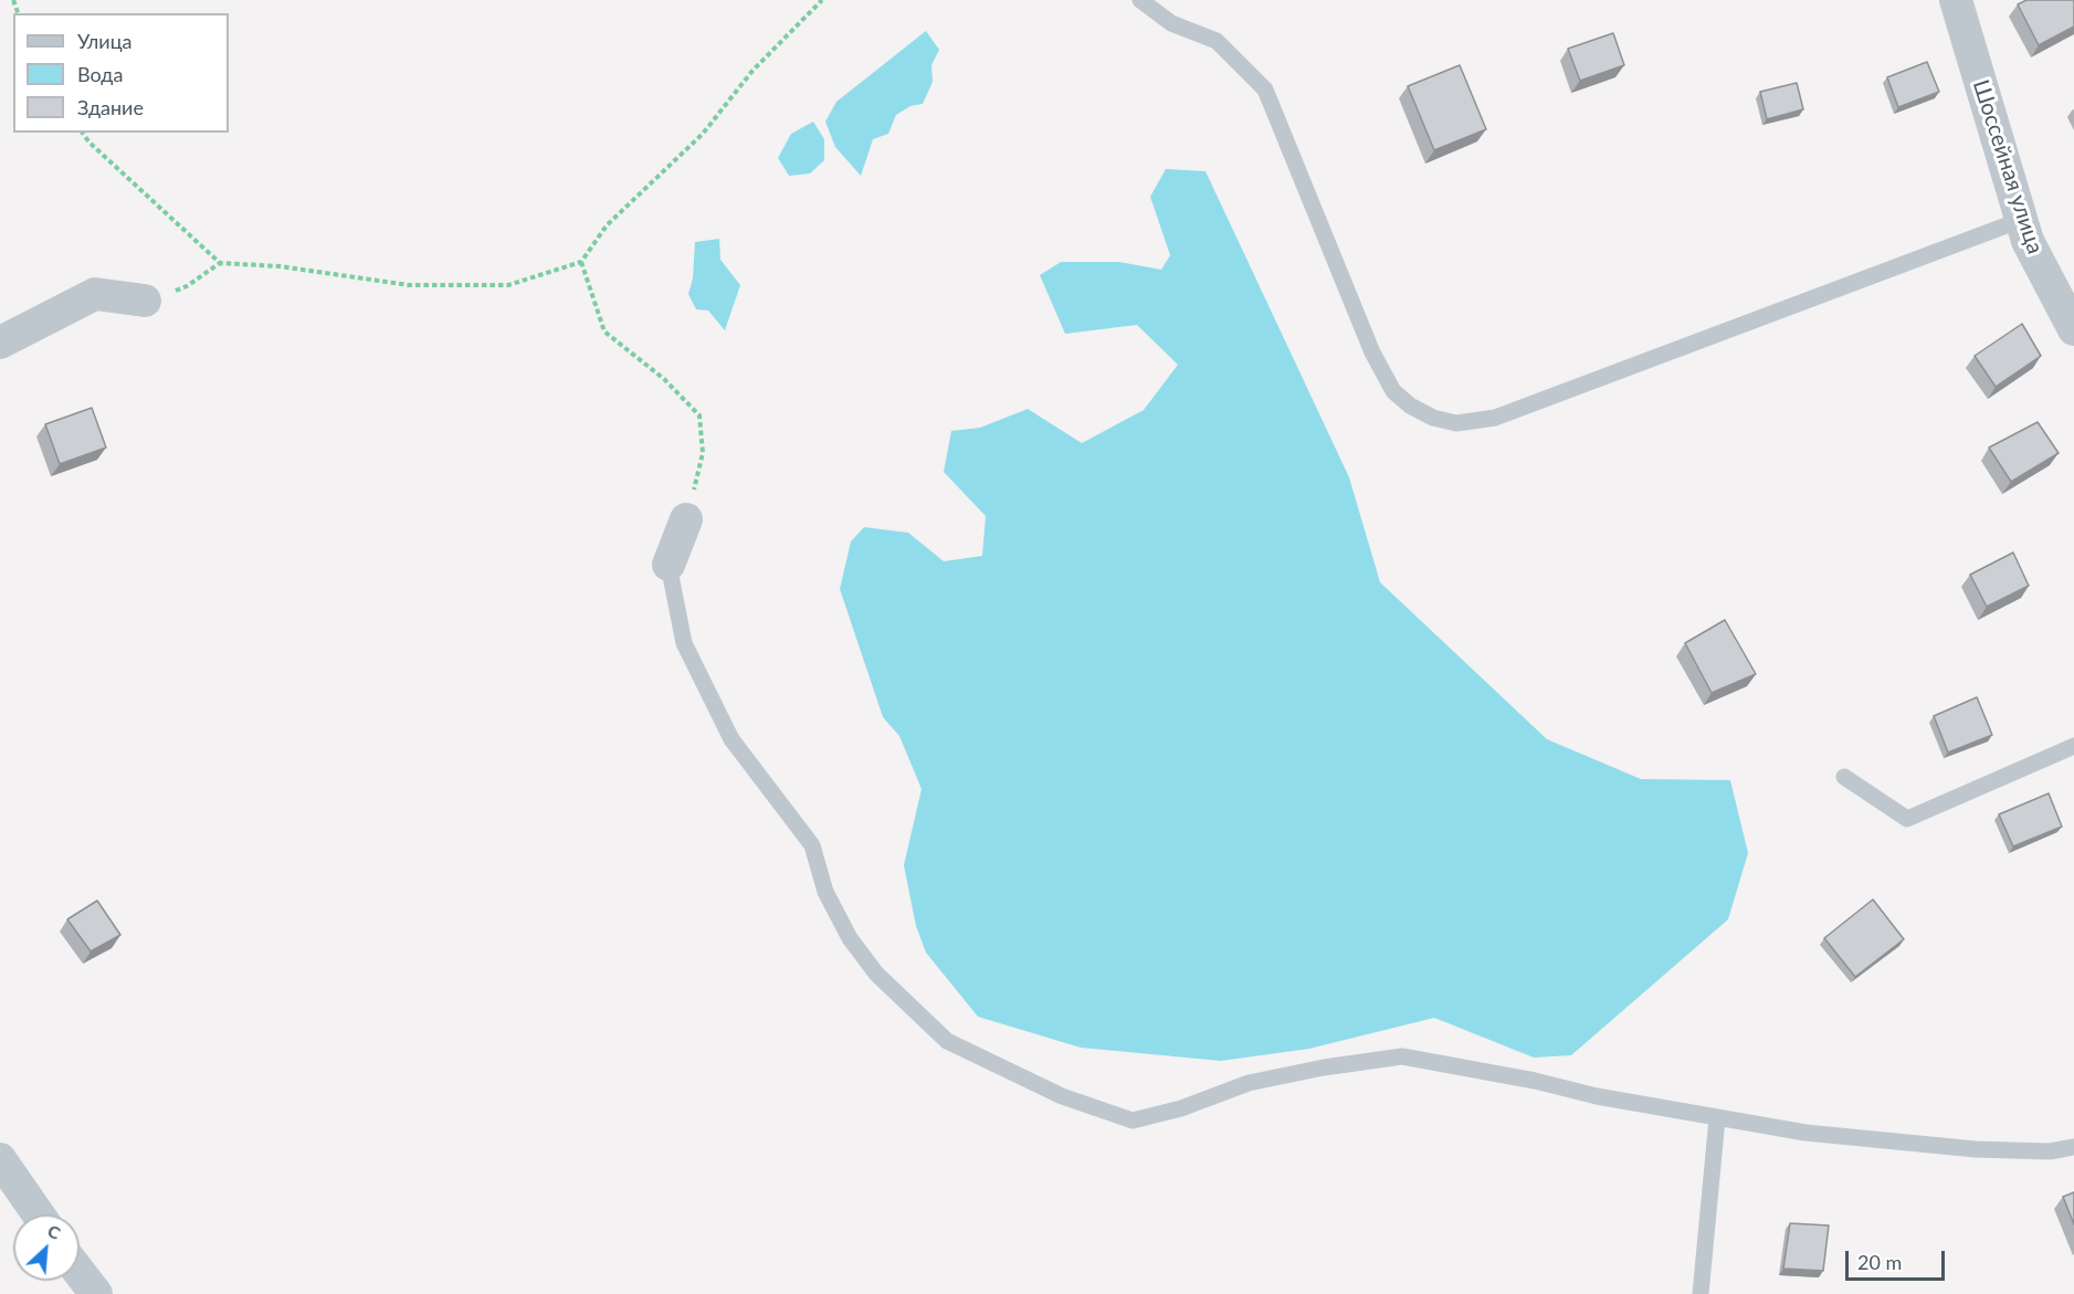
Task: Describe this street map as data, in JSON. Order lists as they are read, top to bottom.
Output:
{
  "streets": {
    "street": ["Шоссейная улица"]
  },
  "legend": ["Улица", "Вода", "Здание"],
  "scale_bar": "20 m",
  "north": "top right"
}
